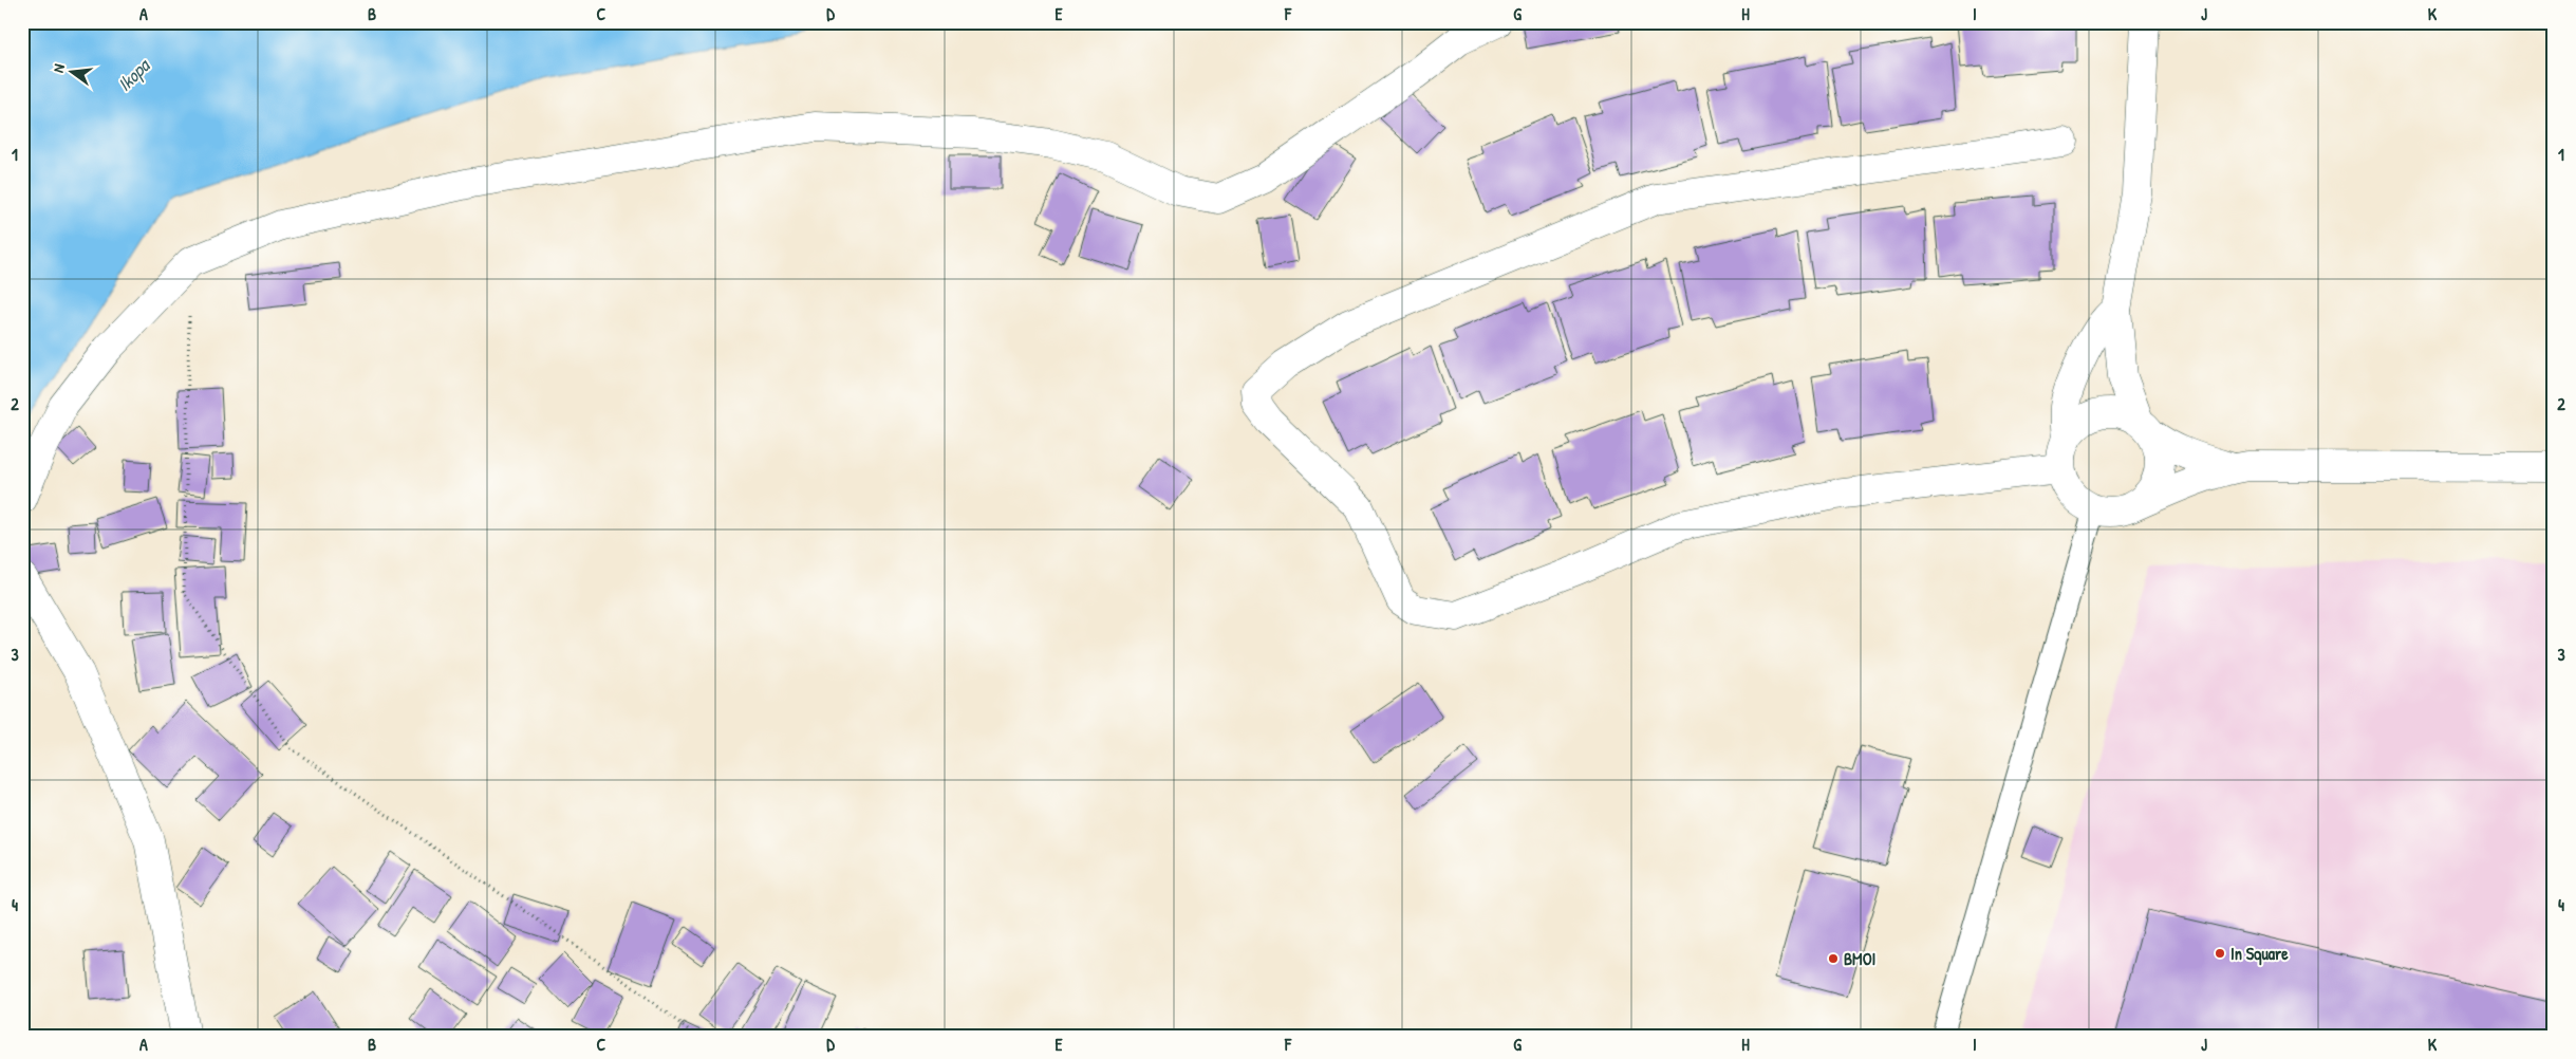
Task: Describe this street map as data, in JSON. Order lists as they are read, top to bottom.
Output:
{
  "water": ["Ikopa"],
  "places": ["In Square", "BMOI"],
  "north": "left",
  "grid": {
    "columns": [
      "A",
      "B",
      "C",
      "D",
      "E",
      "F",
      "G",
      "H",
      "I",
      "J",
      "K"
    ],
    "rows": [
      "1",
      "2",
      "3",
      "4"
    ]
  }
}
